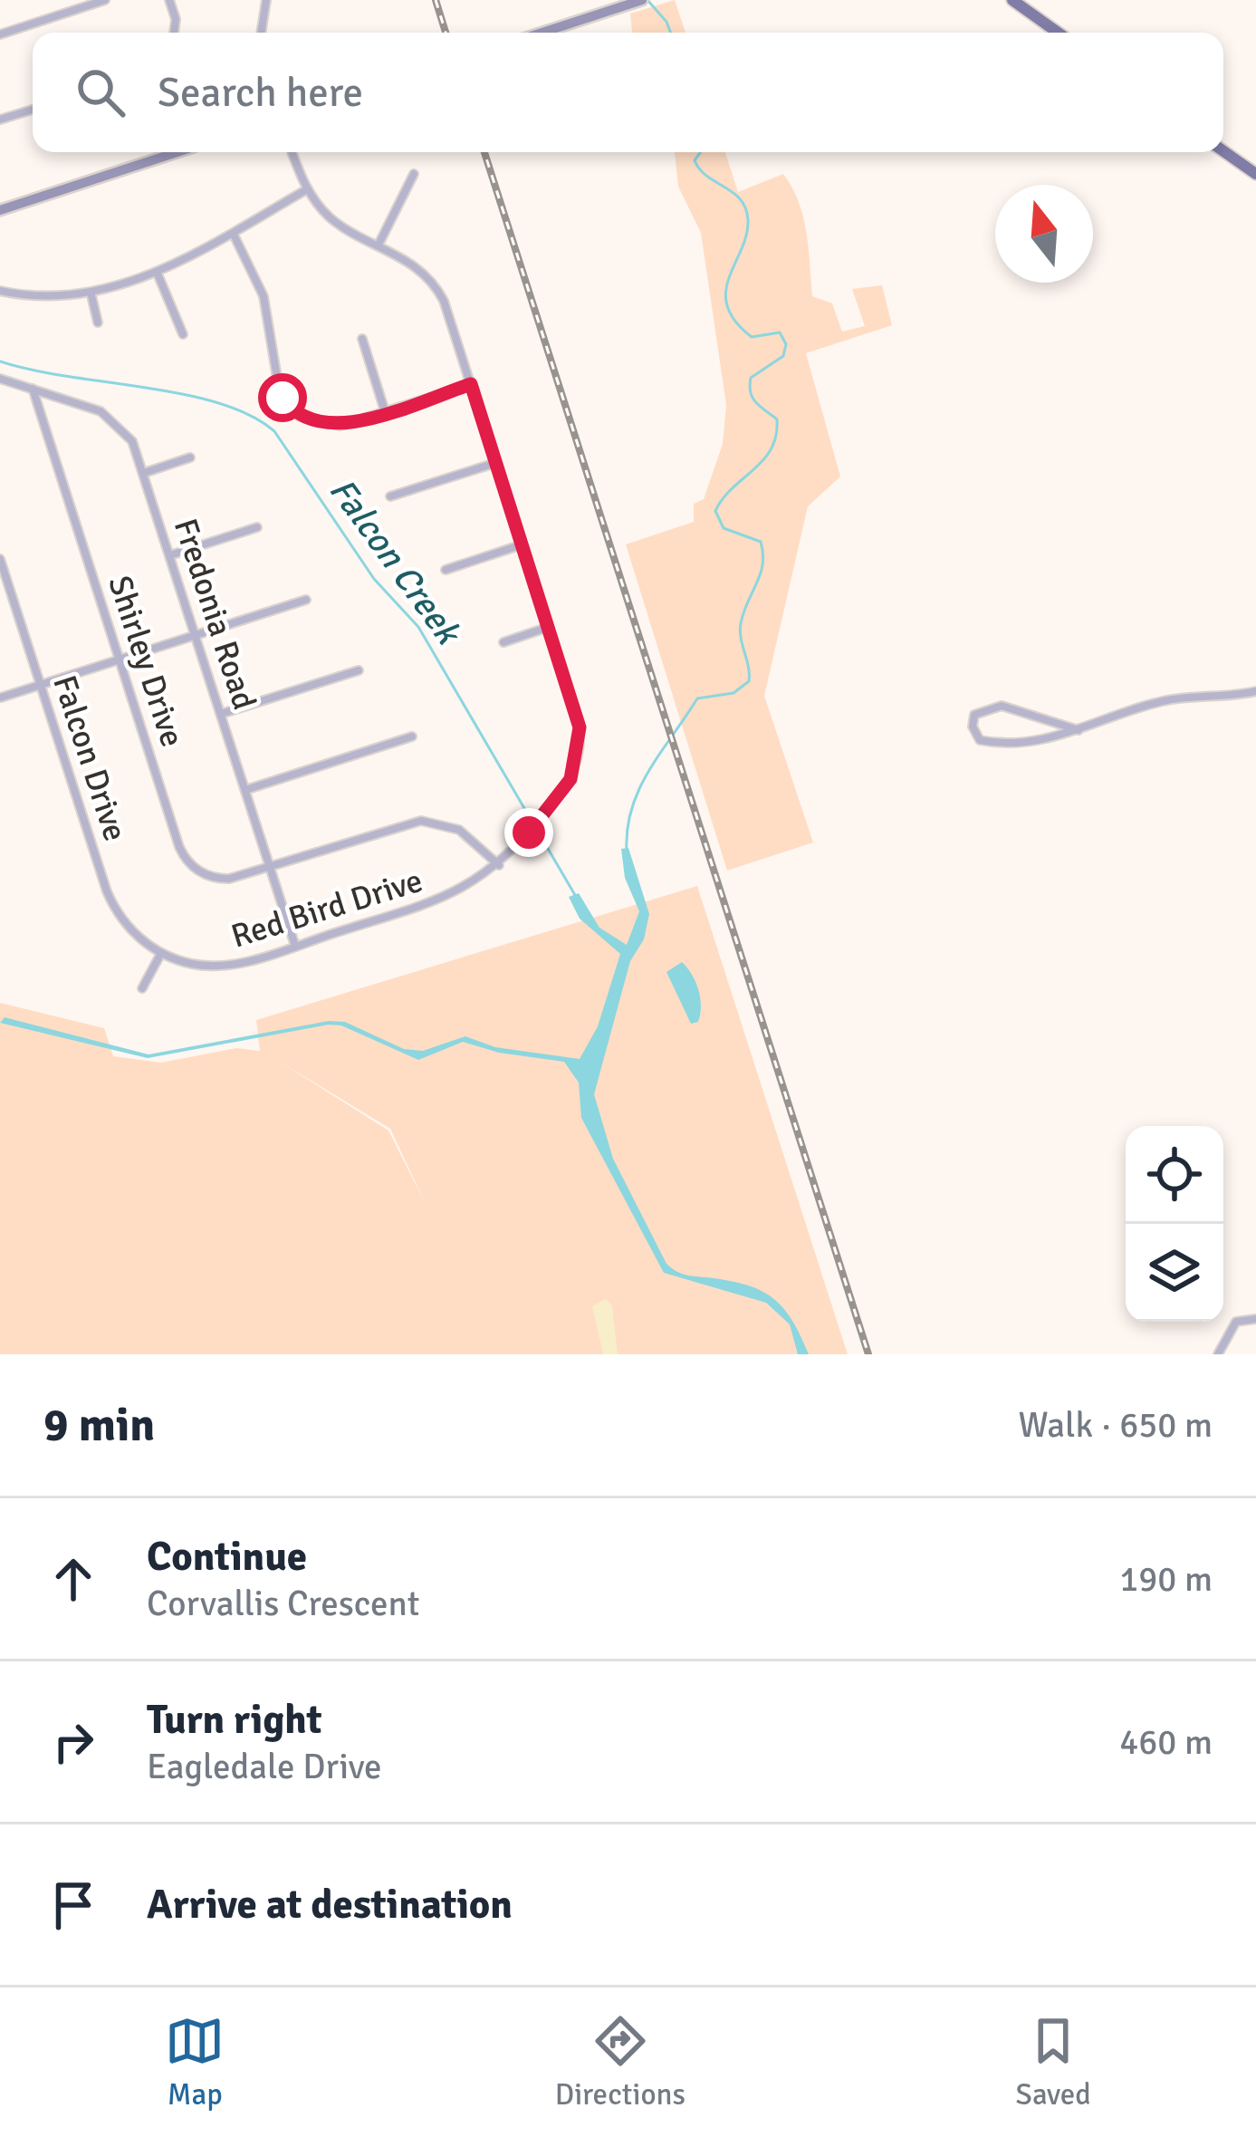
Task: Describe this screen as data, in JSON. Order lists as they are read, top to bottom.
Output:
{
  "streets": {
    "street": [
      "Fredonia Road",
      "Shirley Drive",
      "Falcon Drive",
      "Red Bird Drive"
    ]
  },
  "crossings": [
    ["Fredonia Road", "Shirley Drive"],
    ["Fredonia Road", "Red Bird Drive"],
    ["Shirley Drive", "Red Bird Drive"],
    ["Falcon Drive", "Red Bird Drive"]
  ],
  "water": ["Falcon Creek"],
  "north": "top",
  "page": {
    "search": "Search here",
    "heading": ["9 min", "Walk · 650 m"],
    "list": [
      ["Continue", "Corvallis Crescent", "190 m"],
      ["Turn right", "Eagledale Drive", "460 m"],
      "Arrive at destination"
    ],
    "nav": ["Map", "Directions", "Saved"]
  }
}
